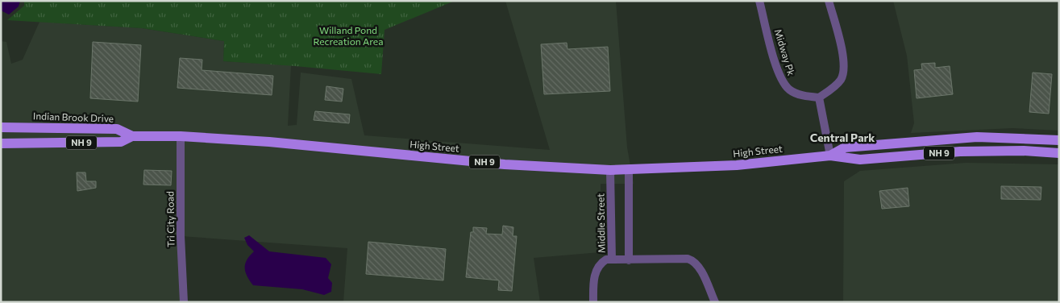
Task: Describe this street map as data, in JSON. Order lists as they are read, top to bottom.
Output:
{
  "streets": {
    "main road": ["Indian Brook Drive", "NH 9", "High Street"],
    "street": ["Midway Pk", "Tri City Road", "Middle Street"]
  },
  "crossings": [
    ["Indian Brook Drive", "NH 9"],
    ["Indian Brook Drive", "High Street"],
    ["NH 9", "High Street"],
    ["High Street", "Tri City Road"],
    ["High Street", "Middle Street"]
  ],
  "districts": ["Central Park"],
  "parks": ["Willand Pond Recreation Area"]
}
